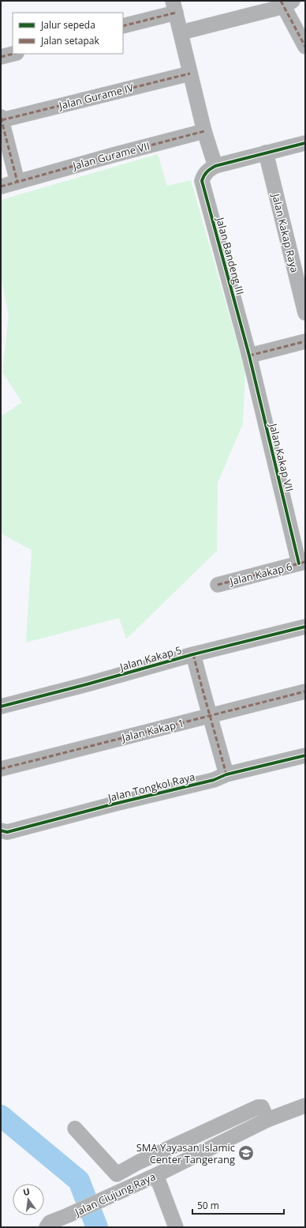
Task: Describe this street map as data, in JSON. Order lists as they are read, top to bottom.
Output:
{
  "streets": {
    "street": [
      "Jalan Gurame IV",
      "Jalan Gurame VII",
      "Jalan Kakap Raya",
      "Jalan Bandeng III",
      "Jalan Kakap VII",
      "Jalan Kakap 6",
      "Jalan Kakap 5",
      "Jalan Kakap 1",
      "Jalan Tongkol Raya",
      "Jalan Ciujung Raya"
    ]
  },
  "crossings": [
    ["Jalan Bandeng III", "Jalan Kakap VII"],
    ["Jalan Kakap VII", "Jalan Kakap 6"]
  ],
  "places": {
    "school or university": ["SMA Yayasan Islamic Center Tangerang"]
  },
  "legend": ["Jalur sepeda", "Jalan setapak"],
  "scale_bar": "50 m",
  "north": "top"
}
